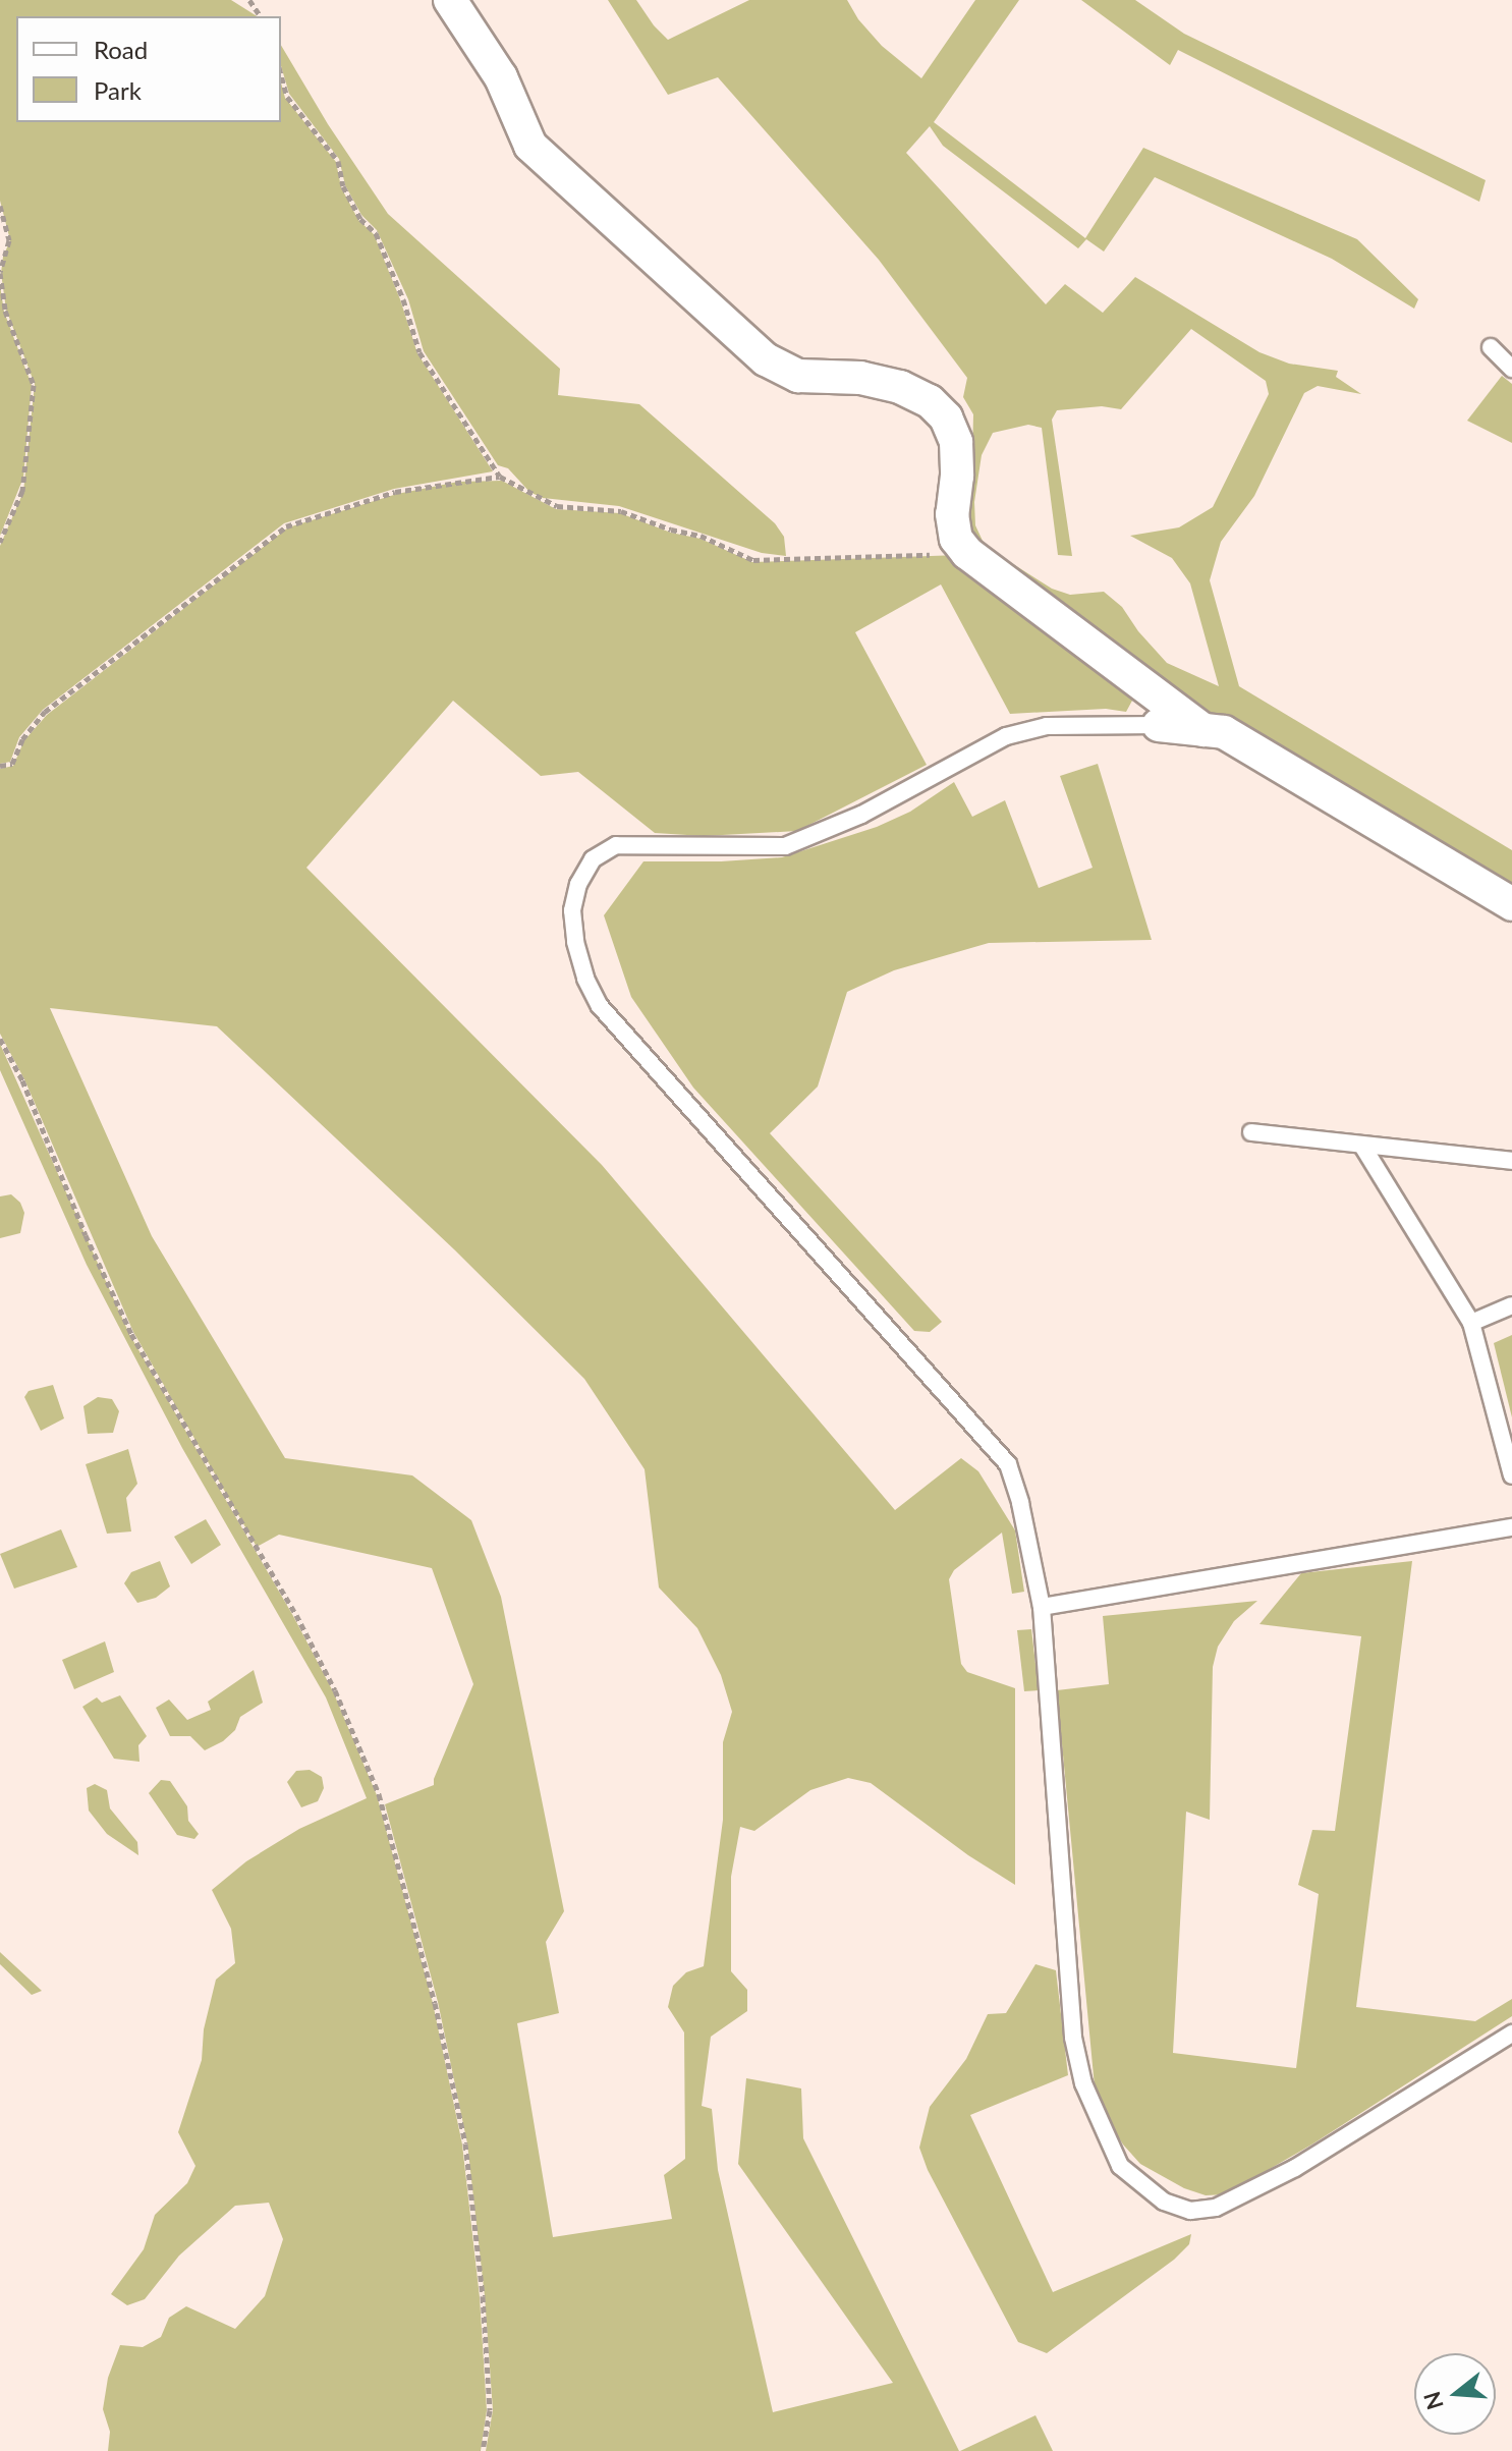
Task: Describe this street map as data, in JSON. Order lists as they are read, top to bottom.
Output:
{
  "legend": ["Road", "Park"],
  "north": "left"
}
